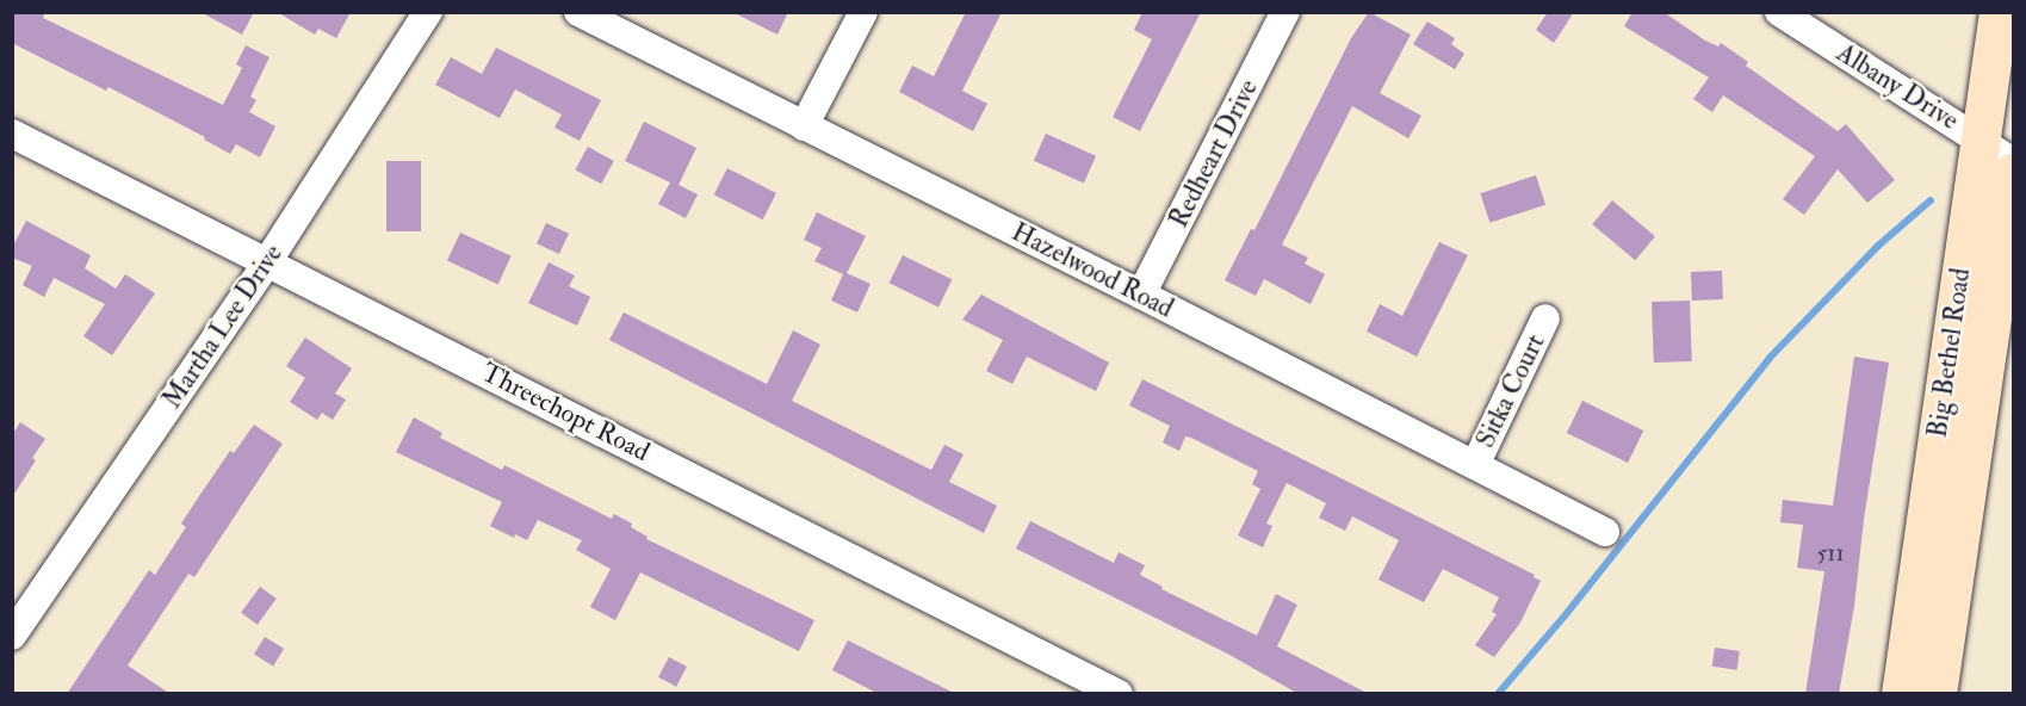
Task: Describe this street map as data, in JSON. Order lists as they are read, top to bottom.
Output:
{
  "streets": {
    "main road": ["Big Bethel Road"],
    "street": [
      "Albany Drive",
      "Redheart Drive",
      "Hazelwood Road",
      "Martha Lee Drive",
      "Sitka Court",
      "Threechopt Road"
    ]
  },
  "crossings": [
    ["Albany Drive", "Big Bethel Road"],
    ["Redheart Drive", "Hazelwood Road"],
    ["Hazelwood Road", "Sitka Court"],
    ["Martha Lee Drive", "Threechopt Road"]
  ],
  "house_numbers": ["511"]
}
